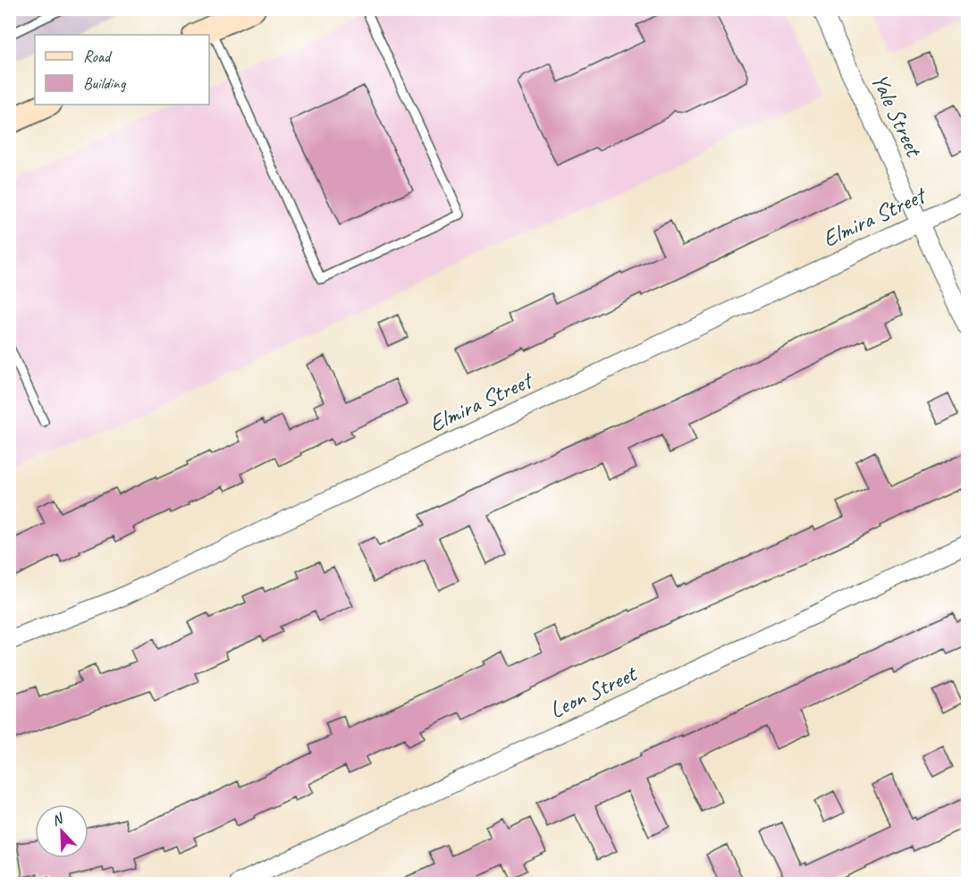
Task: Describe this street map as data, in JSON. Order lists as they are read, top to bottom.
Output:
{
  "streets": {
    "street": ["Yale Street", "Elmira Street", "Leon Street"]
  },
  "crossings": [
    ["Yale Street", "Elmira Street"]
  ],
  "legend": ["Road", "Building"],
  "north": "top left"
}
